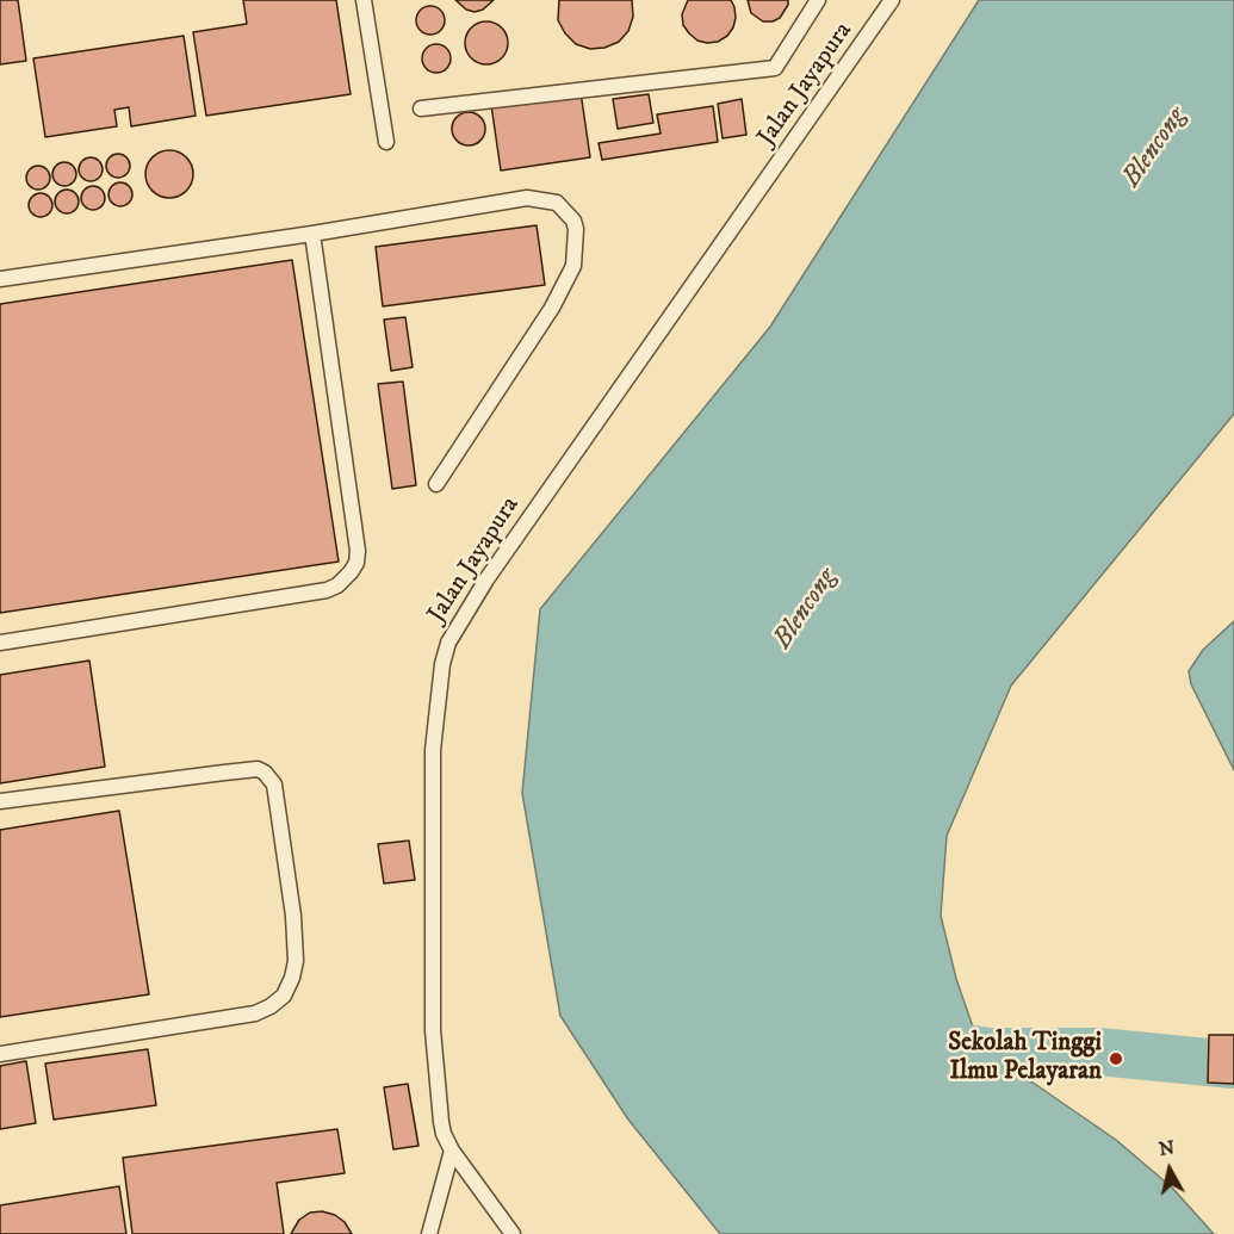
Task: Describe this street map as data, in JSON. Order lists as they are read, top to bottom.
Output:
{
  "streets": {
    "lane": ["Jalan Jayapura"]
  },
  "water": ["Blencong"],
  "places": ["Sekolah Tinggi Ilmu Pelayaran"],
  "north": "top"
}
